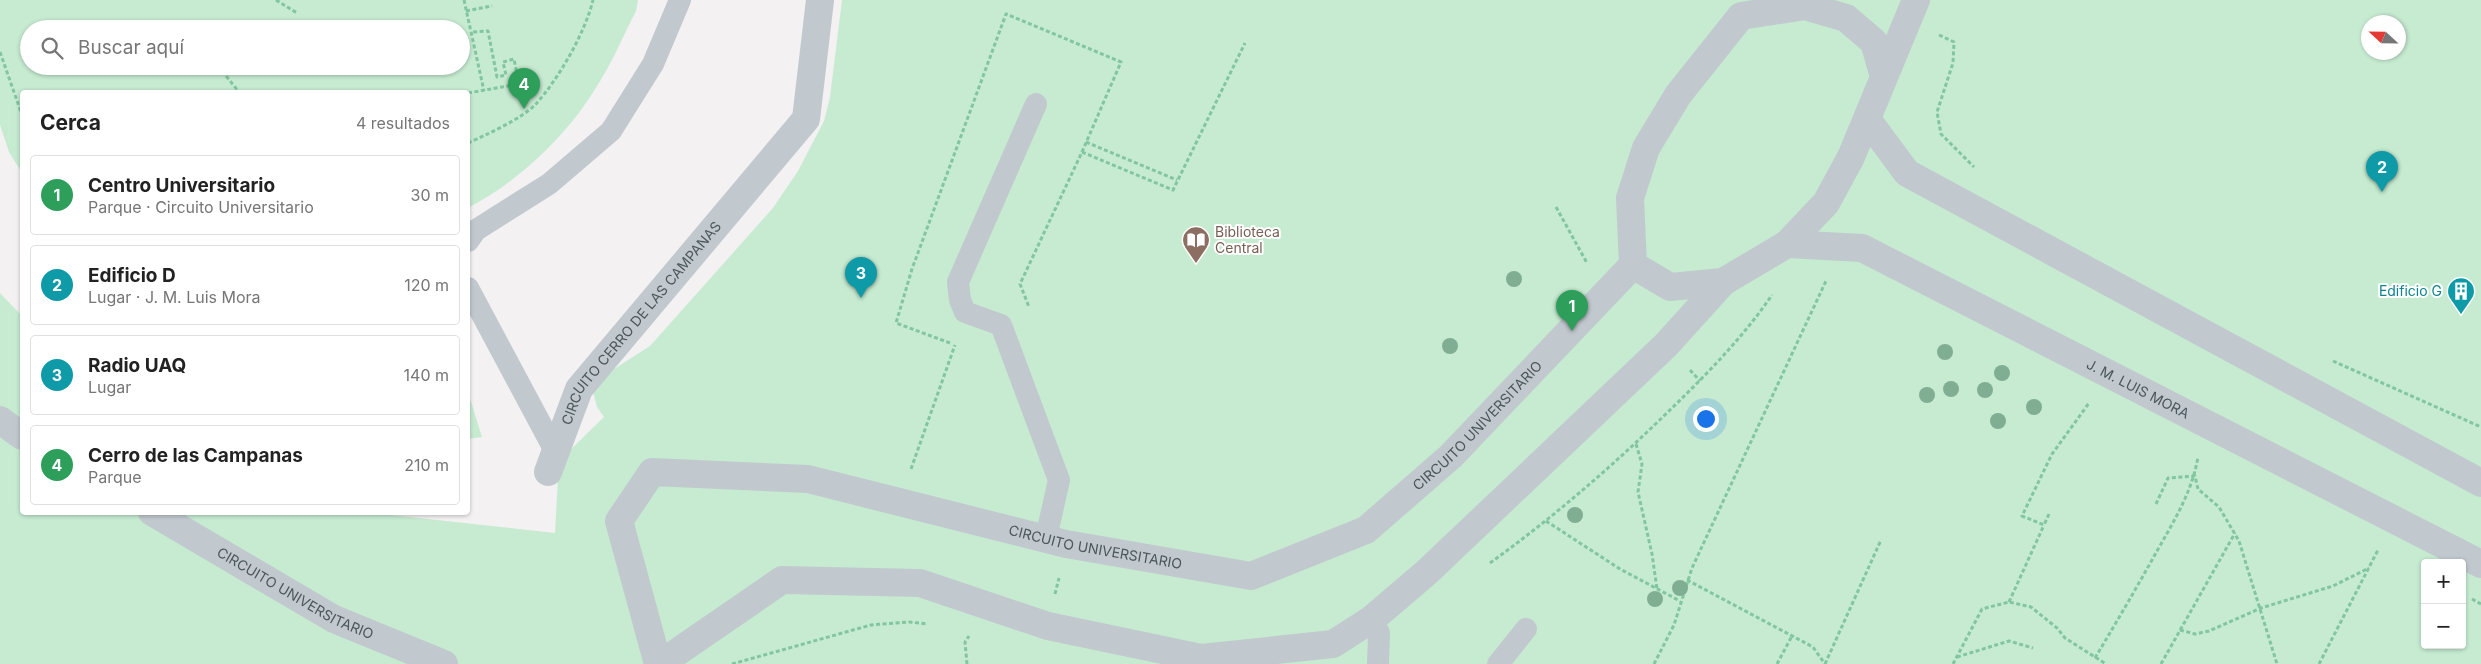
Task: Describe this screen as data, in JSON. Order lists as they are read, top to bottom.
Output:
{
  "streets": {
    "street": ["CIRCUITO CERRO DE LAS CAMPANAS", "J. M. LUIS MORA", "CIRCUITO UNIVERSITARIO"]
  },
  "places": {
    "library": ["Biblioteca Central"],
    "building": ["Edificio G"]
  },
  "north": "left",
  "page": {
    "search": "Buscar aquí",
    "pins": [
      "4",
      "2",
      "3",
      "1"
    ],
    "heading": ["Cerca", "4 resultados"],
    "list": [
      {
        "mark": "1",
        "name": "Centro Universitario",
        "note": "Parque · Circuito Universitario",
        "value": "30 m"
      },
      {
        "mark": "2",
        "name": "Edificio D",
        "note": "Lugar · J. M. Luis Mora",
        "value": "120 m"
      },
      {
        "mark": "3",
        "name": "Radio UAQ",
        "note": "Lugar",
        "value": "140 m"
      },
      {
        "mark": "4",
        "name": "Cerro de las Campanas",
        "note": "Parque",
        "value": "210 m"
      }
    ],
    "map_buttons": ["+", "−"]
  }
}
